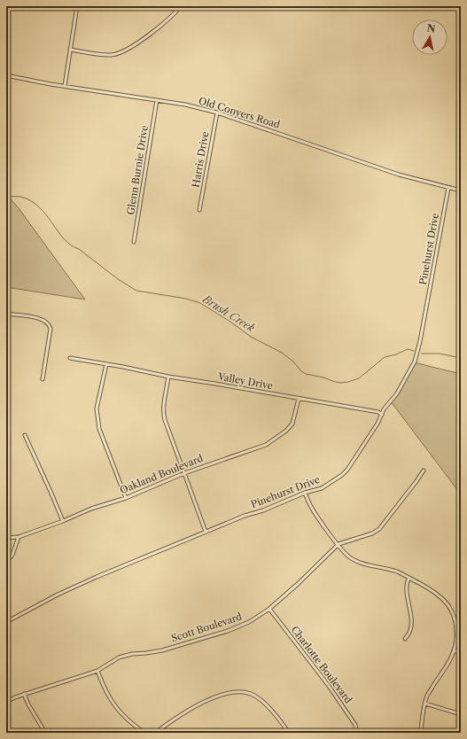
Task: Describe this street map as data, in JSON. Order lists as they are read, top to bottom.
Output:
{
  "streets": {
    "street": [
      "Old Conyers Road",
      "Harris Drive",
      "Glenn Burnie Drive",
      "Pinehurst Drive",
      "Valley Drive",
      "Oakland Boulevard",
      "Scott Boulevard",
      "Charlotte Boulevard"
    ]
  },
  "crossings": [
    ["Old Conyers Road", "Harris Drive"],
    ["Old Conyers Road", "Glenn Burnie Drive"],
    ["Old Conyers Road", "Pinehurst Drive"],
    ["Pinehurst Drive", "Valley Drive"],
    ["Valley Drive", "Oakland Boulevard"],
    ["Scott Boulevard", "Charlotte Boulevard"]
  ],
  "water": ["Brush Creek"],
  "north": "top"
}
